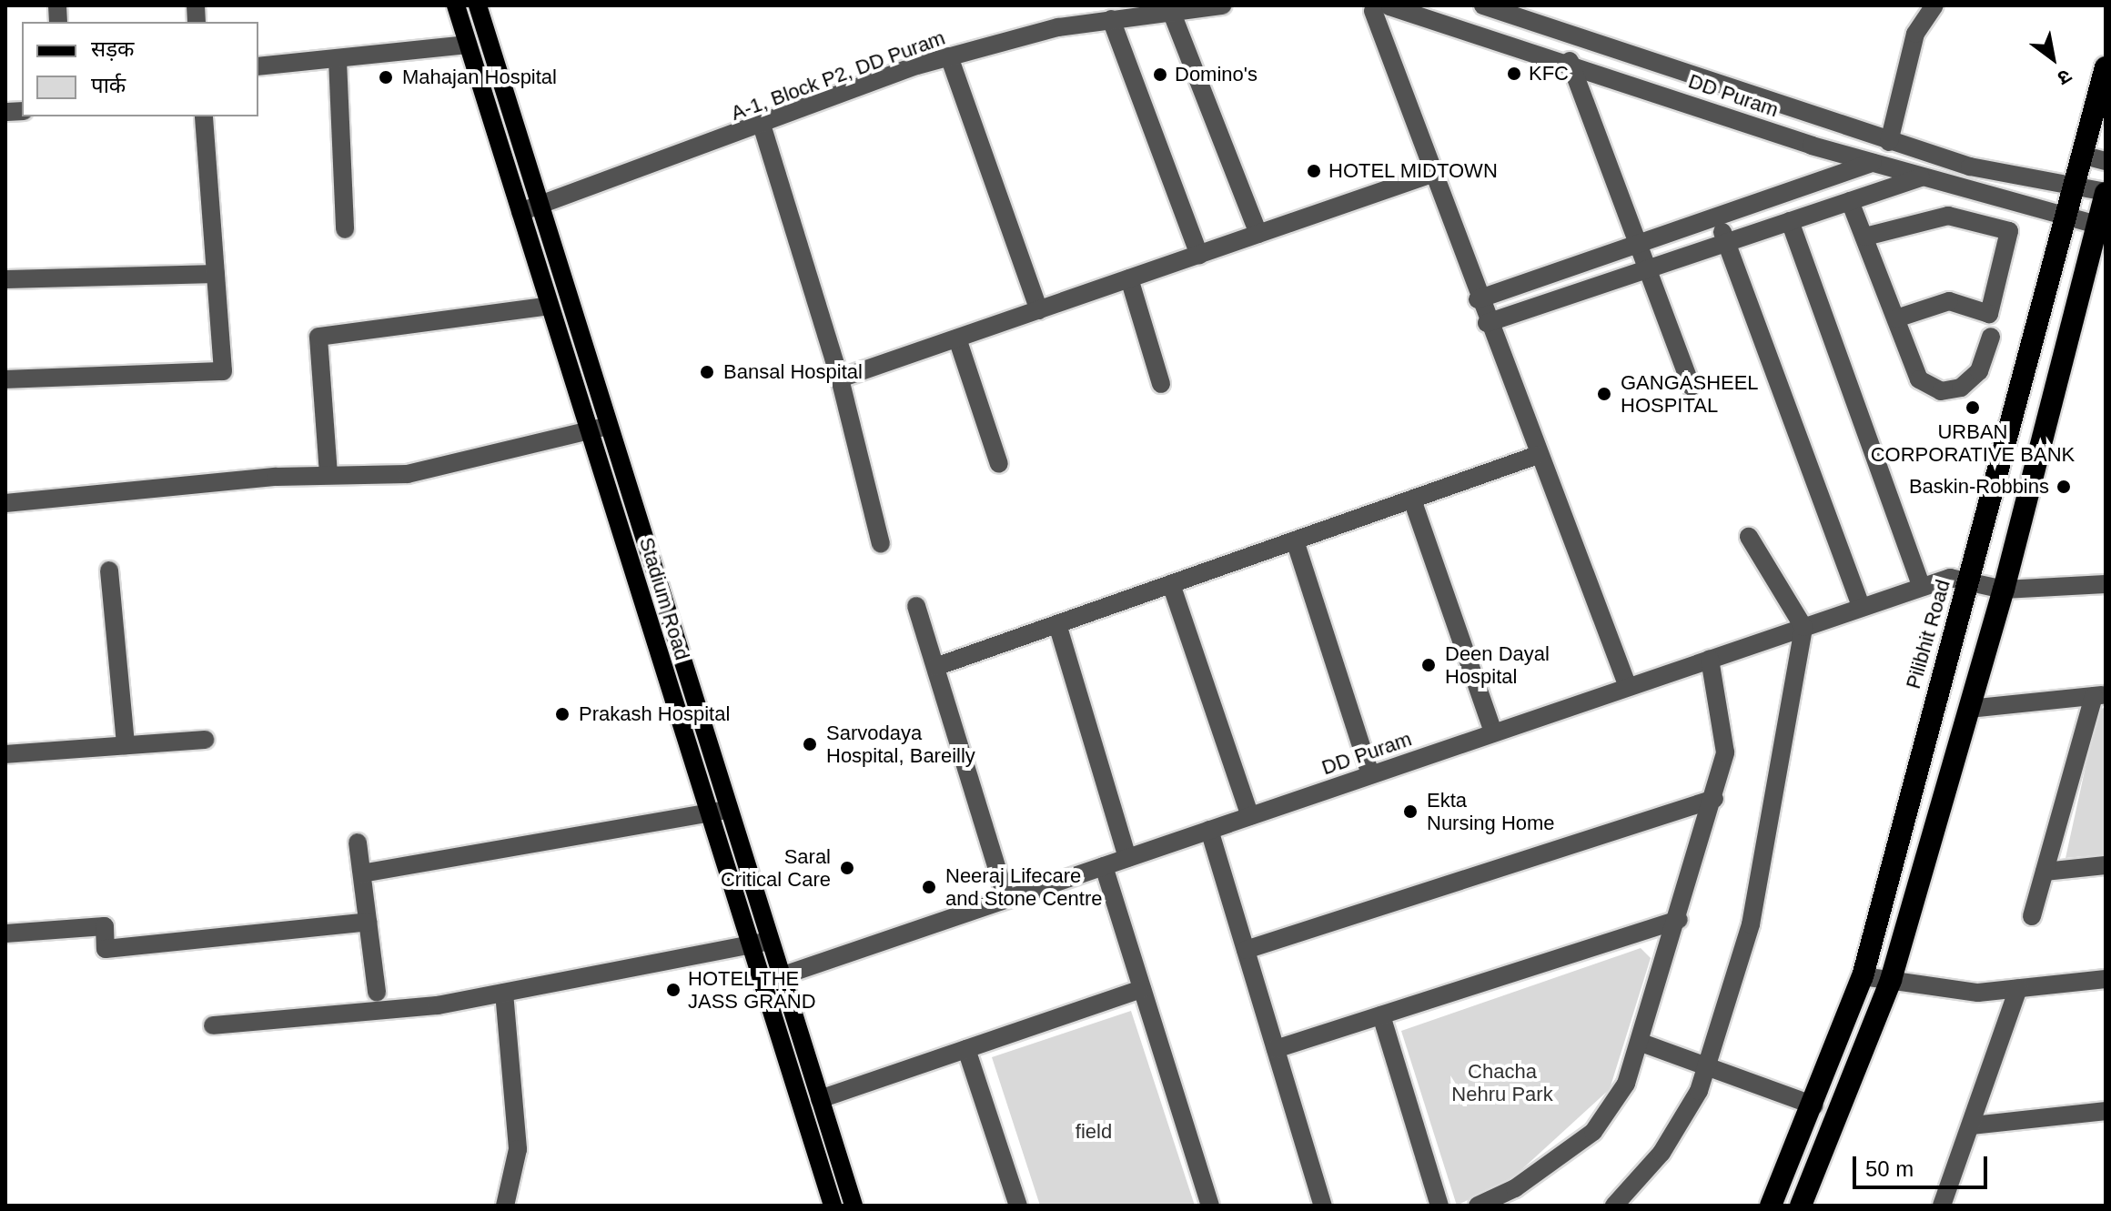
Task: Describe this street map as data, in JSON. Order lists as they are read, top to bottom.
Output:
{
  "streets": {
    "highway": ["Pilibhit Road"],
    "main road": ["Stadium Road"],
    "street": ["A-1, Block P2, DD Puram", "DD Puram"]
  },
  "crossings": [
    ["A-1, Block P2, DD Puram", "Stadium Road"],
    ["DD Puram", "Stadium Road"],
    ["DD Puram", "Pilibhit Road"]
  ],
  "parks": ["Chacha Nehru Park", "field"],
  "places": [
    "KFC",
    "Domino's",
    "Mahajan Hospital",
    "HOTEL MIDTOWN",
    "Bansal Hospital",
    "GANGASHEEL HOSPITAL",
    "URBAN CORPORATIVE BANK",
    "Baskin-Robbins",
    "Deen Dayal Hospital",
    "Prakash Hospital",
    "Sarvodaya Hospital, Bareilly",
    "Ekta Nursing Home",
    "Saral Critical Care",
    "Neeraj Lifecare and Stone Centre",
    "HOTEL THE JASS GRAND"
  ],
  "legend": ["सड़क", "पार्क"],
  "scale_bar": "50 m",
  "north": "bottom right"
}
